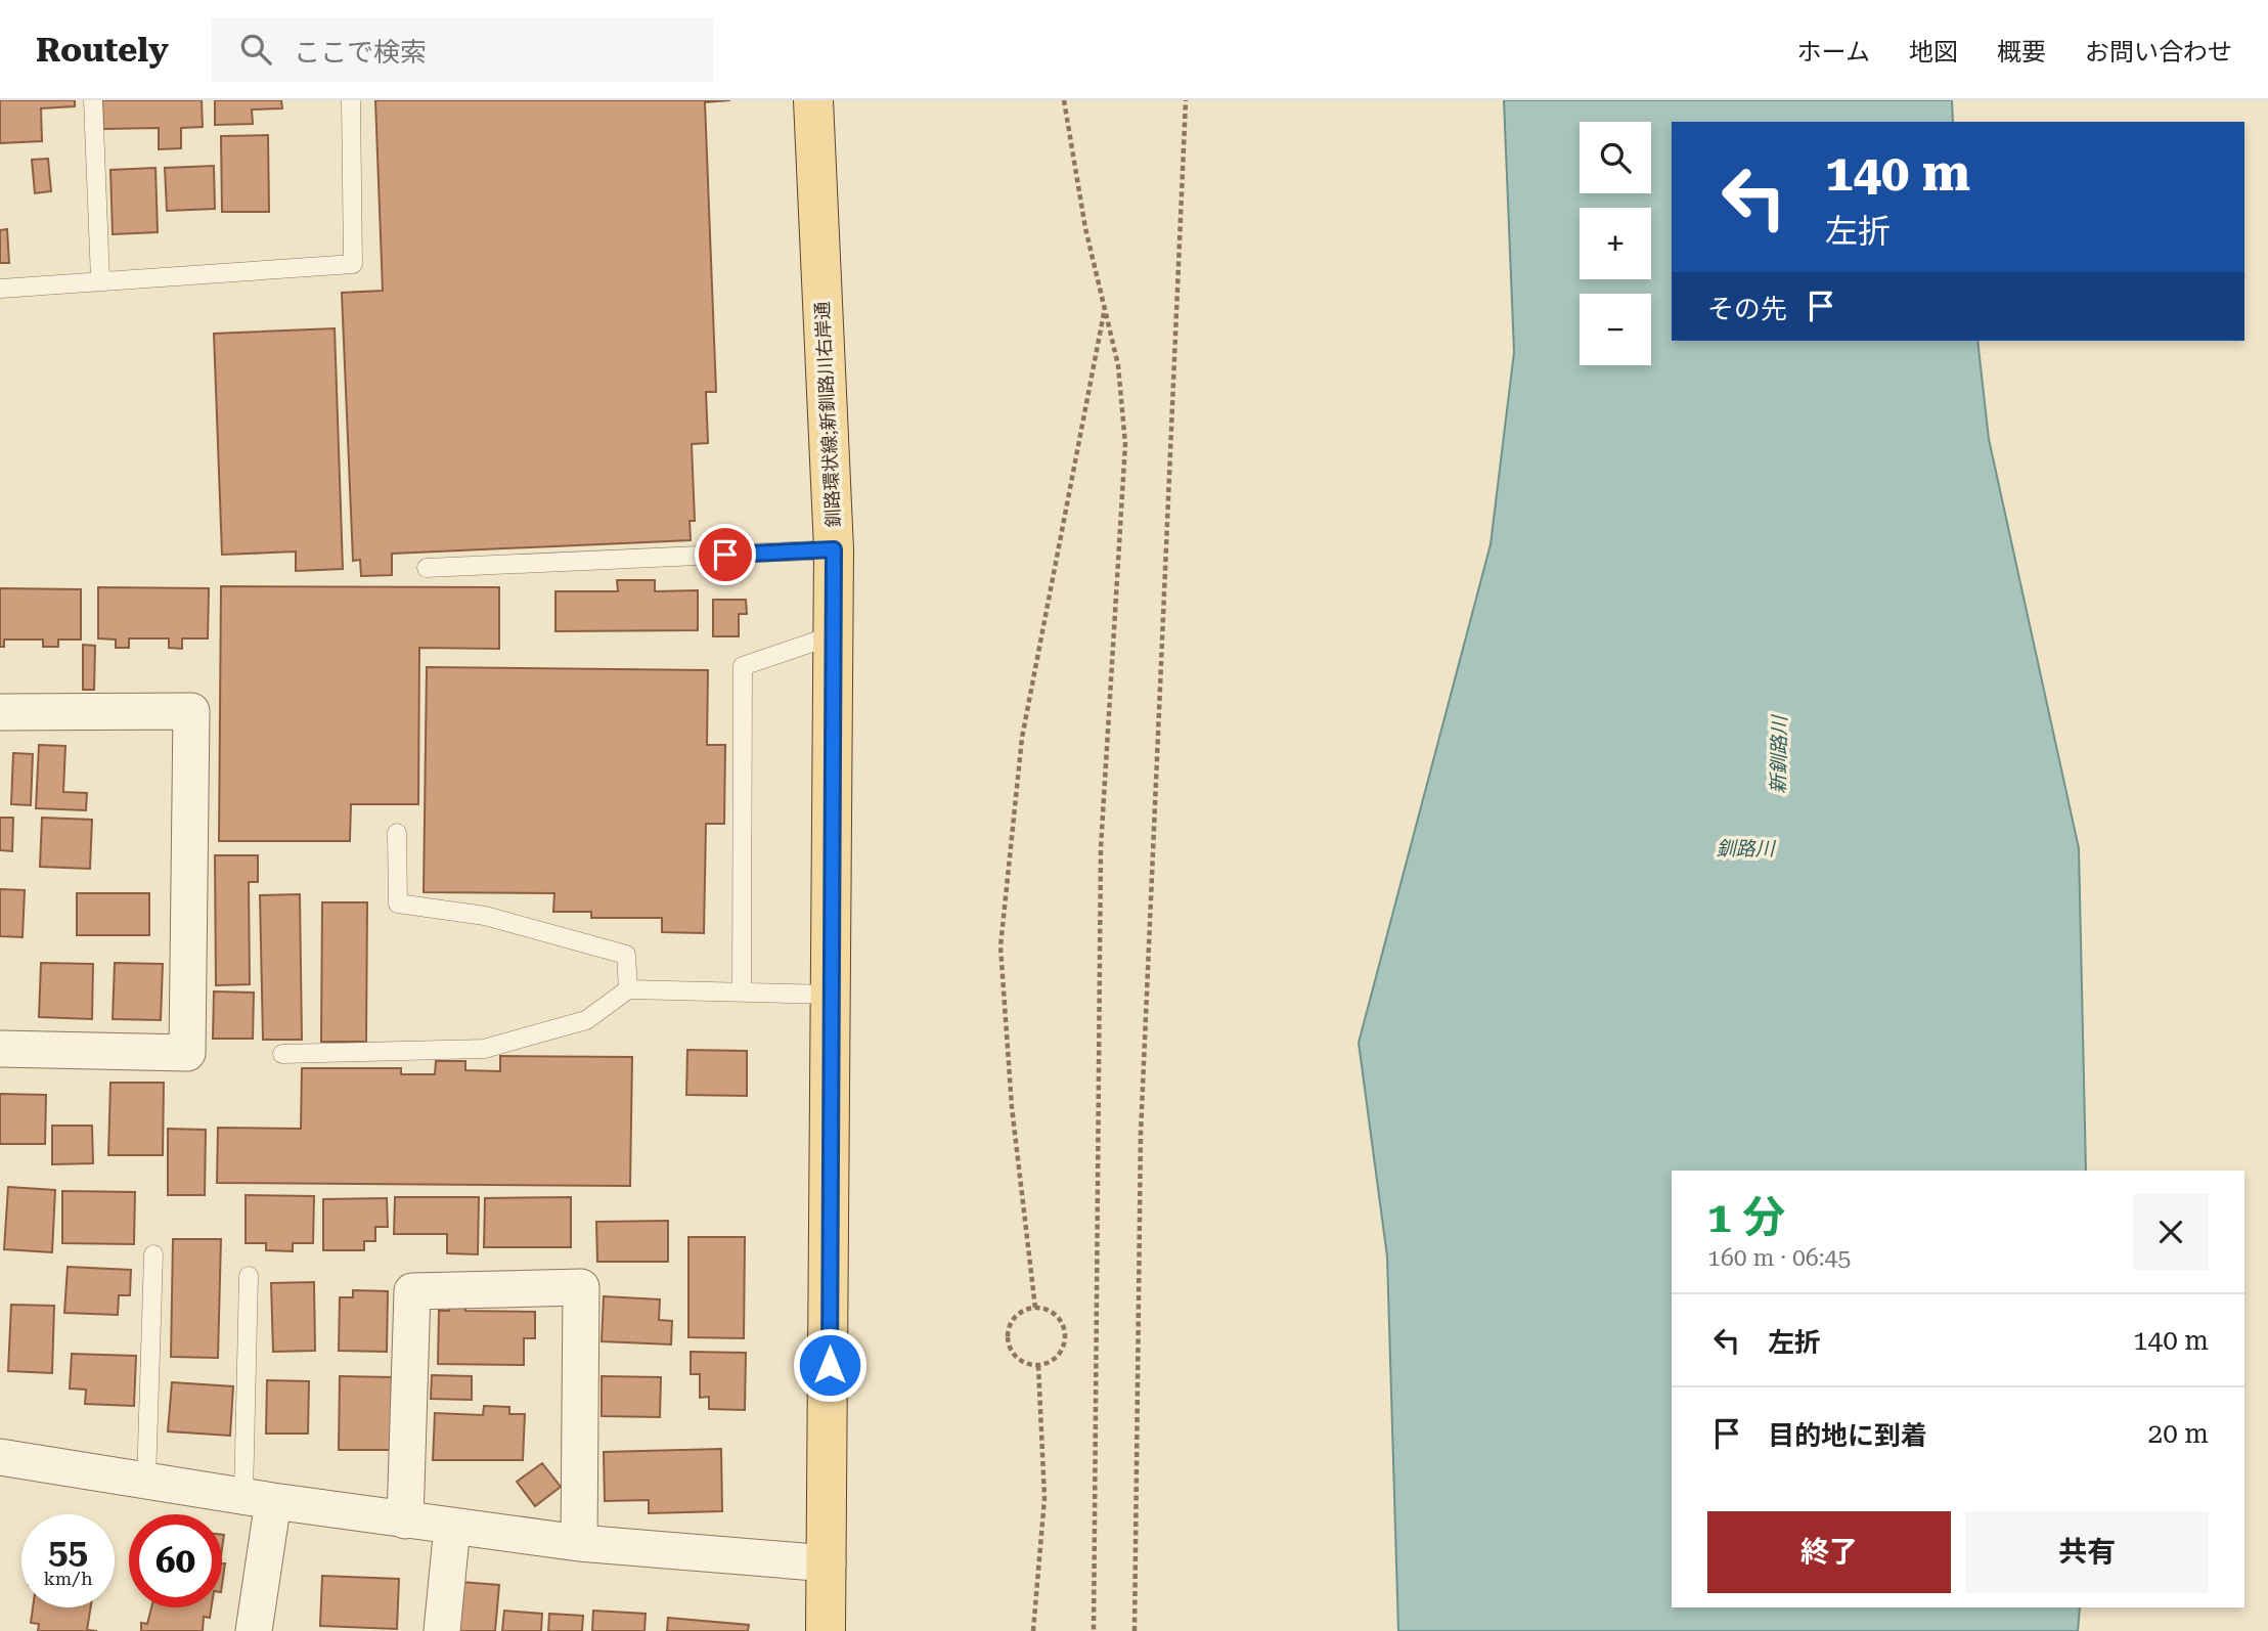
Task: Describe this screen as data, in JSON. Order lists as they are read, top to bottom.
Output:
{
  "streets": {
    "main road": ["釧路環状線;新釧路川右岸通"]
  },
  "water": ["新釧路川", "釧路川"],
  "page": {
    "header": "Routely",
    "search": "ここで検索",
    "nav": [
      "ホーム",
      "地図",
      "概要",
      "お問い合わせ"
    ],
    "map_buttons": ["+", "−"],
    "turn": ["140 m", "左折"],
    "then": "その先",
    "heading": ["1 分", "160 m · 06:45"],
    "list": [
      {
        "name": "左折",
        "value": "140 m"
      },
      {
        "name": "目的地に到着",
        "value": "20 m"
      }
    ],
    "buttons": ["終了", "共有"],
    "speed": "55 km/h",
    "limit": "60"
  }
}
